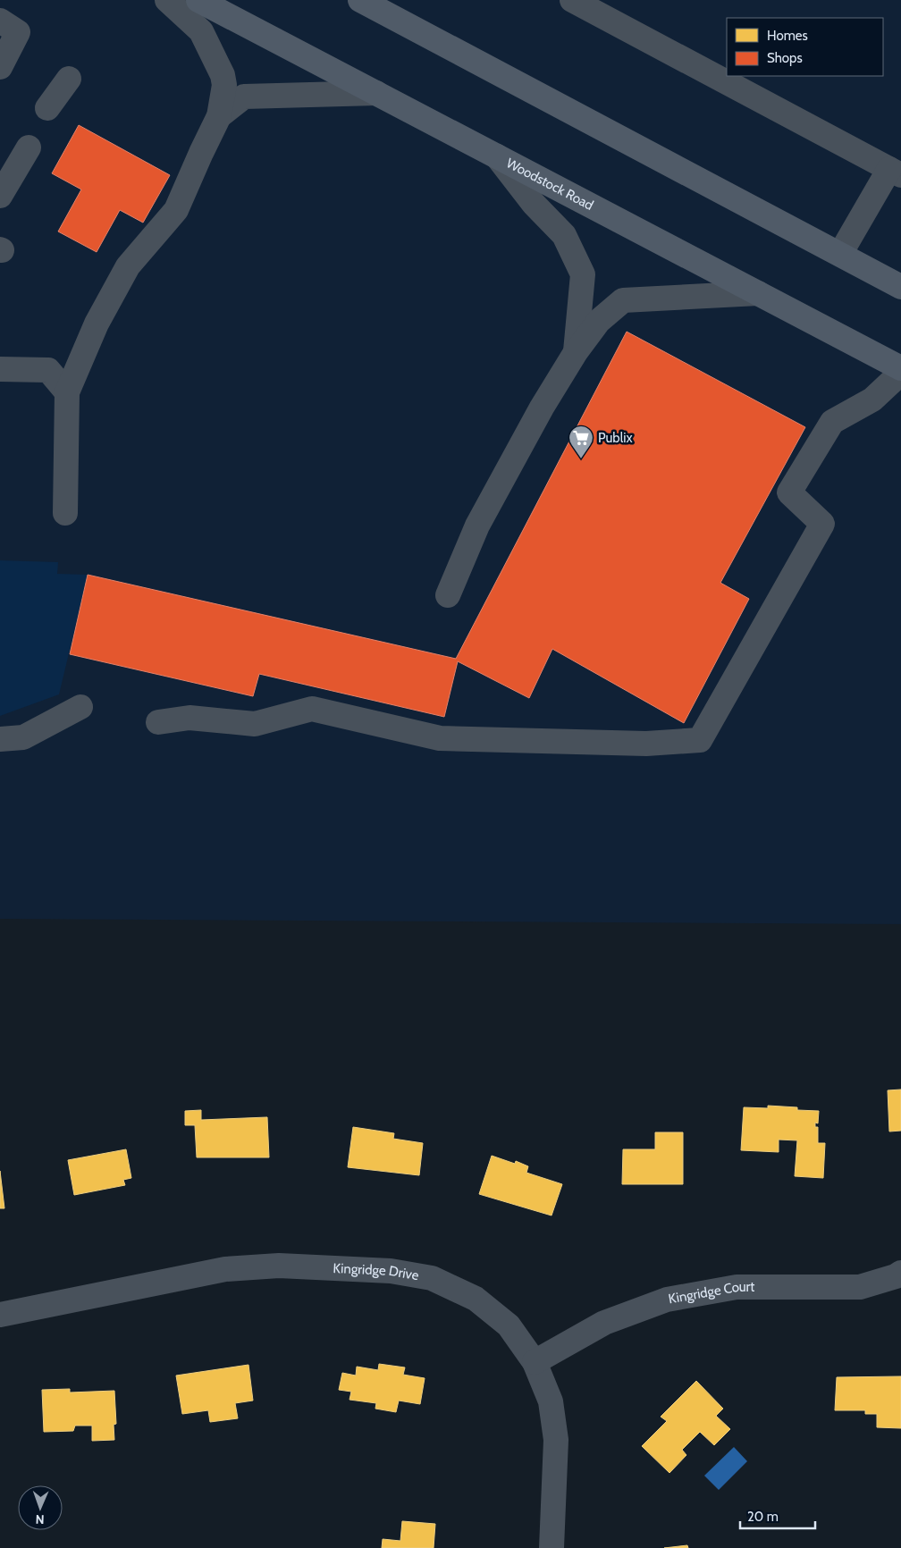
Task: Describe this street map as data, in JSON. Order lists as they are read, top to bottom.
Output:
{
  "streets": {
    "main road": ["Woodstock Road"],
    "street": ["Kingridge Drive", "Kingridge Court"]
  },
  "crossings": [
    ["Kingridge Drive", "Kingridge Court"]
  ],
  "places": {
    "supermarket": ["Publix"]
  },
  "legend": ["Homes", "Shops"],
  "scale_bar": "20 m",
  "north": "bottom"
}
